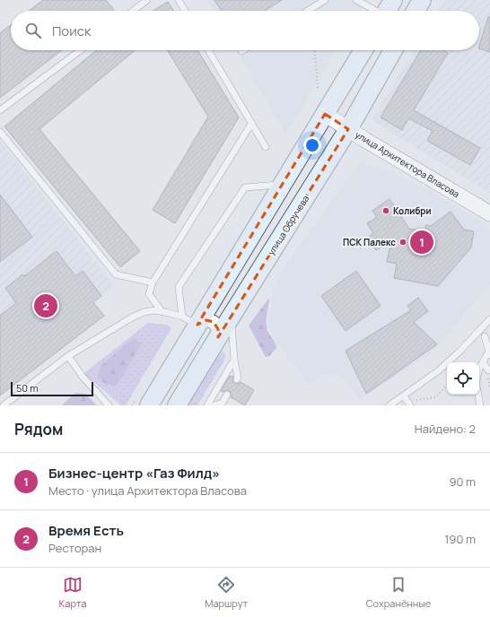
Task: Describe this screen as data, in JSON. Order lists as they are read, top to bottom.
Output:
{
  "streets": {
    "main road": ["улица Обручева"],
    "street": ["улица Архитектора Власова"]
  },
  "crossings": [
    ["улица Архитектора Власова", "улица Обручева"]
  ],
  "places": ["Колибри", "ПСК Палекс"],
  "scale_bar": "50 m",
  "page": {
    "search": "Поиск",
    "pins": ["1", "2"],
    "scale": "50 m",
    "heading": ["Рядом", "Найдено: 2"],
    "list": [
      {
        "mark": "1",
        "name": "Бизнес-центр «Газ Филд»",
        "note": "Место · улица Архитектора Власова",
        "value": "90 m"
      },
      {
        "mark": "2",
        "name": "Время Есть",
        "note": "Ресторан",
        "value": "190 m"
      }
    ],
    "nav": ["Карта", "Маршрут", "Сохранённые"]
  }
}
